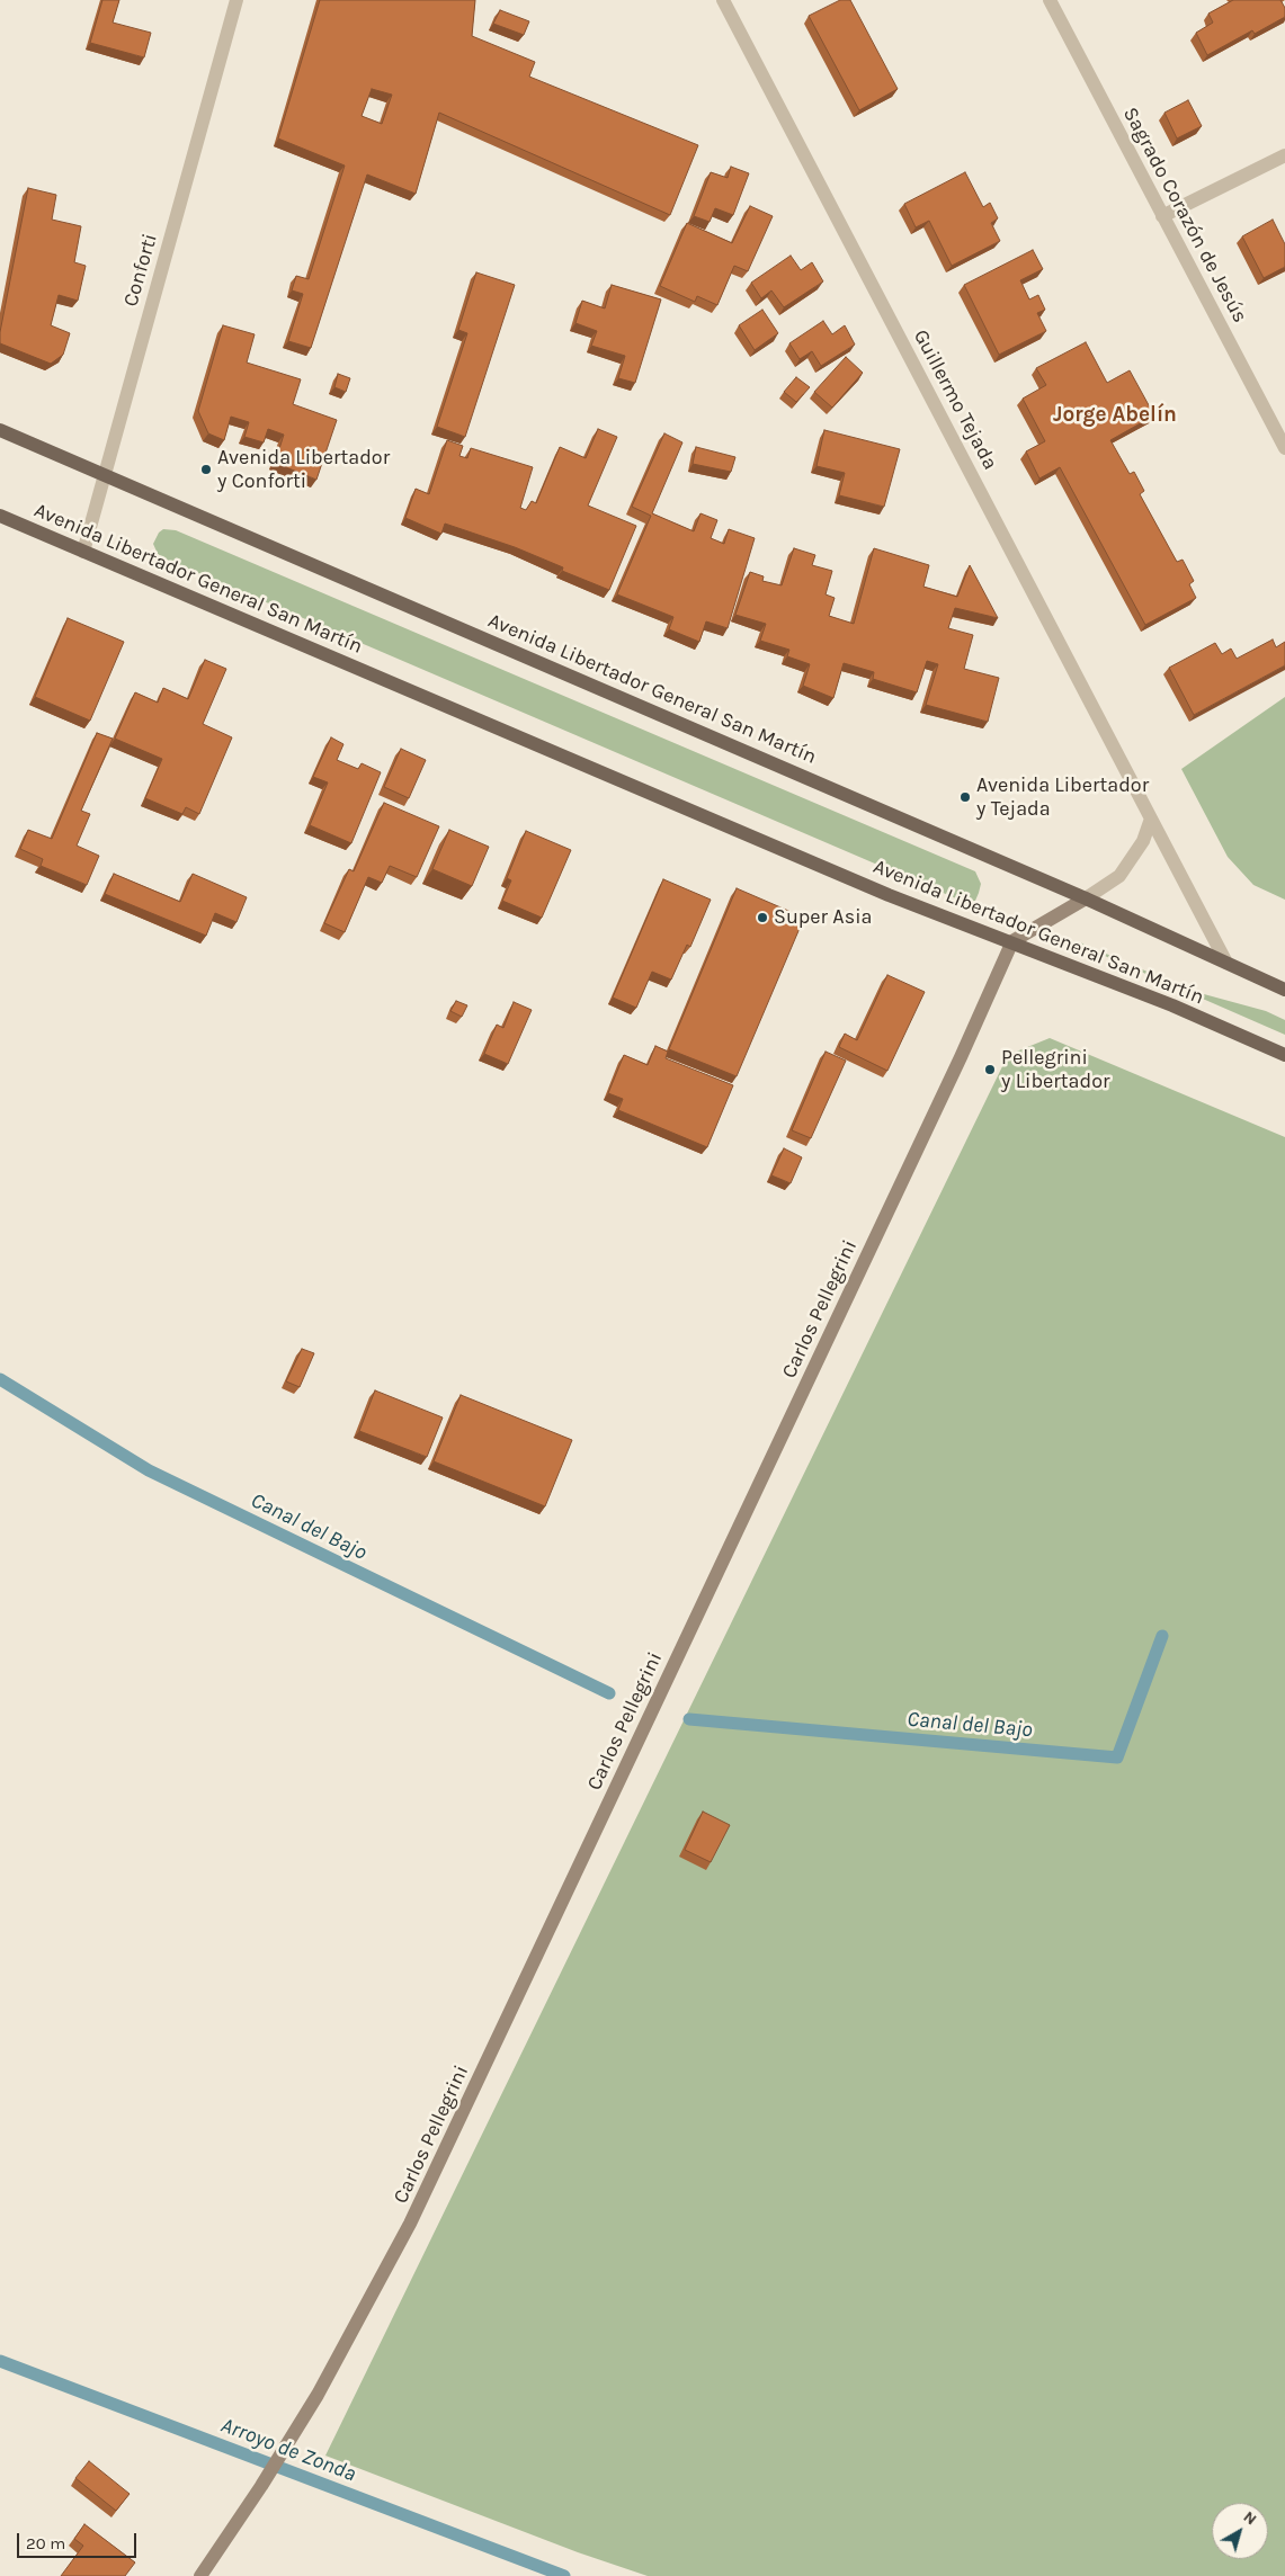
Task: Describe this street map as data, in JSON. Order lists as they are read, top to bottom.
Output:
{
  "streets": {
    "main road": ["Avenida Libertador General San Martín", "Carlos Pellegrini"],
    "street": ["Sagrado Corazón de Jesús", "Conforti", "Guillermo Tejada"]
  },
  "crossings": [
    ["Conforti", "Avenida Libertador General San Martín"],
    ["Guillermo Tejada", "Avenida Libertador General San Martín"],
    ["Avenida Libertador General San Martín", "Carlos Pellegrini"]
  ],
  "districts": ["Jorge Abelín"],
  "water": ["Canal del Bajo", "Arroyo de Zonda"],
  "places": [
    "Avenida Libertador y Conforti",
    "Avenida Libertador y Tejada",
    "Super Asia",
    "Pellegrini y Libertador"
  ],
  "scale_bar": "20 m",
  "north": "top right"
}
